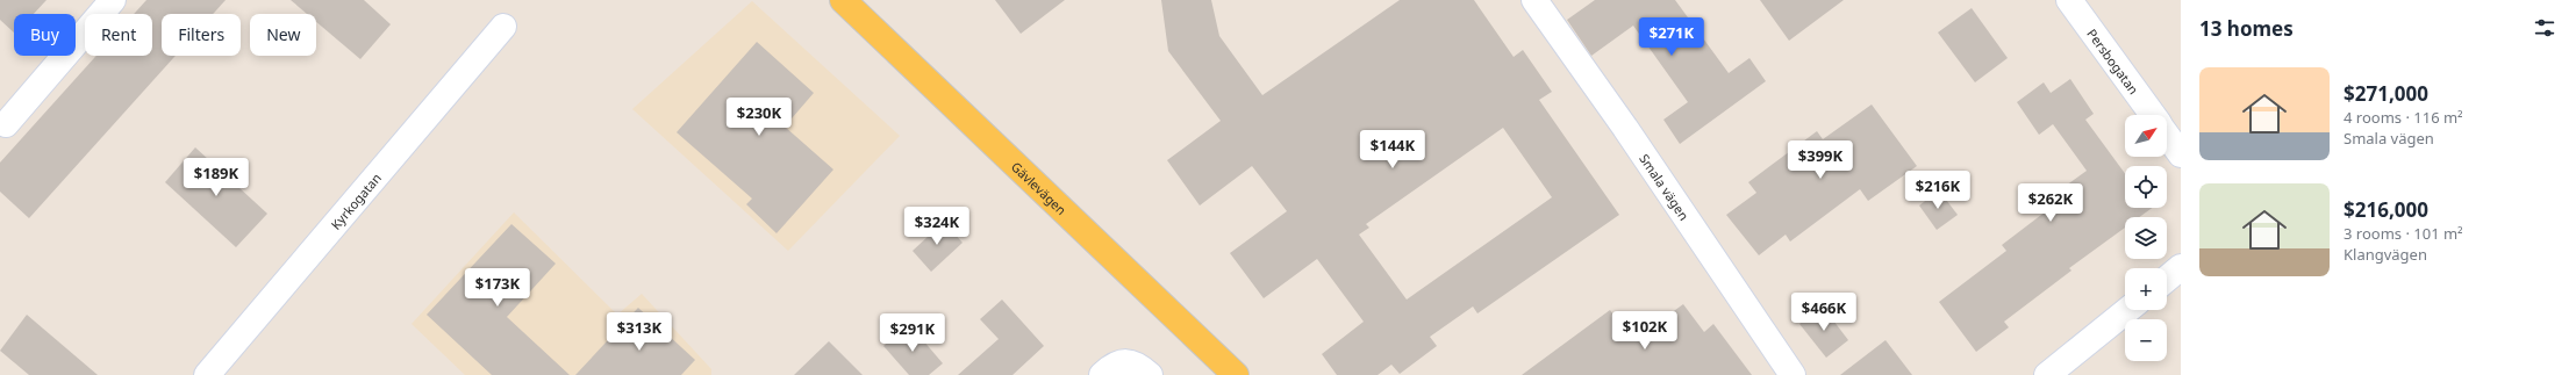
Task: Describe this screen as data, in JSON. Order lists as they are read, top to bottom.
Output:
{
  "streets": {
    "main road": ["Gävlevägen"],
    "street": ["Persbogatan", "Smala vägen", "Kyrkogatan"]
  },
  "north": "top right",
  "page": {
    "heading": "13 homes",
    "chip": [
      "Buy",
      "Rent",
      "Filters",
      "New"
    ],
    "price": [
      "$271K",
      "$230K",
      "$144K",
      "$399K",
      "$189K",
      "$216K",
      "$262K",
      "$324K",
      "$173K",
      "$466K",
      "$102K",
      "$313K",
      "$291K"
    ],
    "list": [
      {
        "name": "$271,000",
        "note": "4 rooms · 116 m² · Smala vägen"
      },
      {
        "name": "$216,000",
        "note": "3 rooms · 101 m² · Klangvägen"
      }
    ],
    "map_buttons": ["+", "−"]
  }
}
